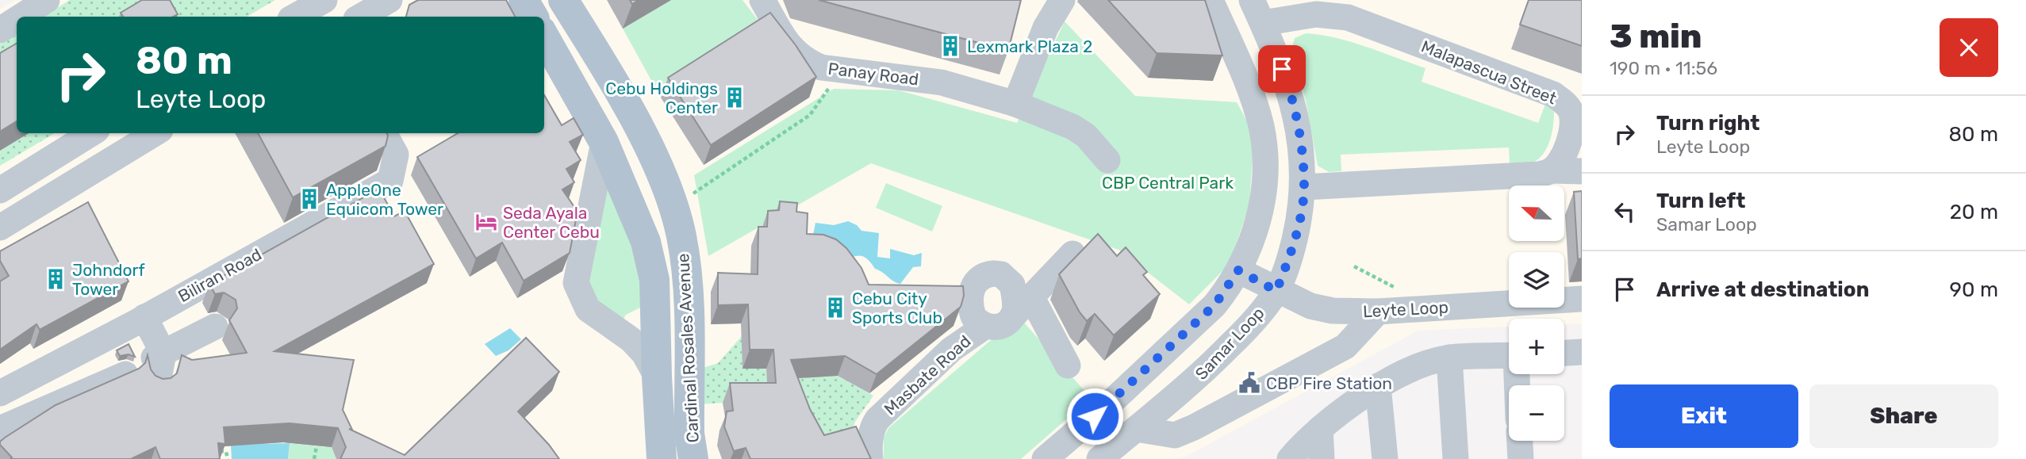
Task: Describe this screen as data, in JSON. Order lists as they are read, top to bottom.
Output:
{
  "streets": {
    "main road": ["Cardinal Rosales Avenue"],
    "street": [
      "Malapascua Street",
      "Panay Road",
      "Biliran Road",
      "Leyte Loop",
      "Samar Loop",
      "Masbate Road"
    ]
  },
  "crossings": [
    ["Malapascua Street", "Samar Loop"],
    ["Leyte Loop", "Samar Loop"]
  ],
  "parks": ["CBP Central Park"],
  "places": {
    "building": [
      "Lexmark Plaza 2",
      "Cebu Holdings Center",
      "AppleOne Equicom Tower",
      "Johndorf Tower",
      "Cebu City Sports Club"
    ],
    "hotel": ["Seda Ayala Center Cebu"],
    "public building": ["CBP Fire Station"]
  },
  "north": "left",
  "page": {
    "heading": ["3 min", "190 m · 11:56"],
    "turn": ["80 m", "Leyte Loop"],
    "list": [
      {
        "name": "Turn right",
        "note": "Leyte Loop",
        "value": "80 m"
      },
      {
        "name": "Turn left",
        "note": "Samar Loop",
        "value": "20 m"
      },
      {
        "name": "Arrive at destination",
        "value": "90 m"
      }
    ],
    "map_buttons": ["+", "−"],
    "buttons": ["Exit", "Share"]
  }
}
